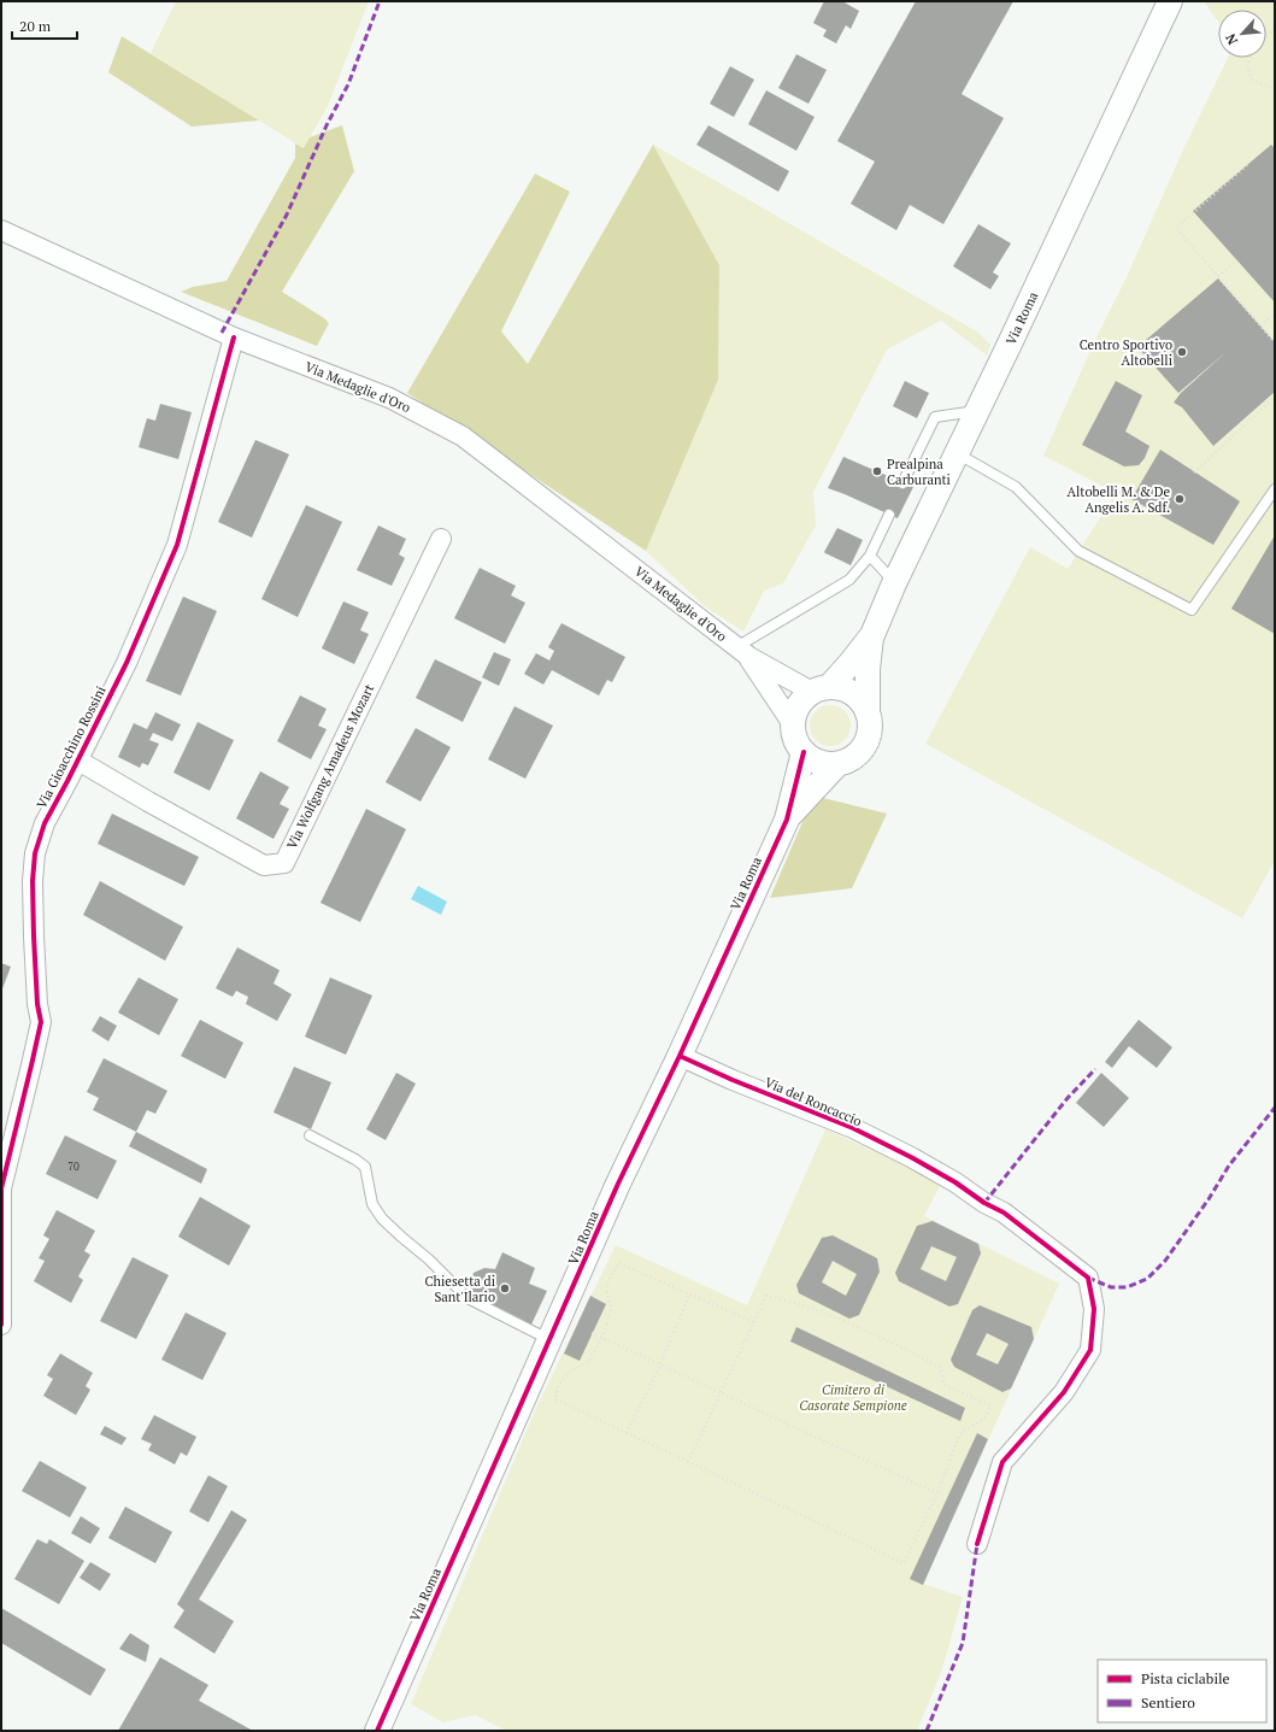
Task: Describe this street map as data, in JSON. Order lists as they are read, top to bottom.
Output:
{
  "streets": {
    "street": [
      "Via Roma",
      "Via Medaglie d'Oro",
      "Via Gioacchino Rossini",
      "Via Wolfgang Amadeus Mozart",
      "Via del Roncaccio"
    ]
  },
  "crossings": [
    ["Via Roma", "Via Medaglie d'Oro"],
    ["Via Roma", "Via del Roncaccio"],
    ["Via Medaglie d'Oro", "Via Gioacchino Rossini"],
    ["Via Gioacchino Rossini", "Via Wolfgang Amadeus Mozart"]
  ],
  "parks": ["Cimitero di Casorate Sempione"],
  "places": [
    "Centro Sportivo Altobelli",
    "Prealpina Carburanti",
    "Altobelli M. & De Angelis A. Sdf.",
    "Chiesetta di Sant'Ilario"
  ],
  "house_numbers": ["70"],
  "legend": ["Pista ciclabile", "Sentiero"],
  "scale_bar": "20 m",
  "north": "bottom left"
}
